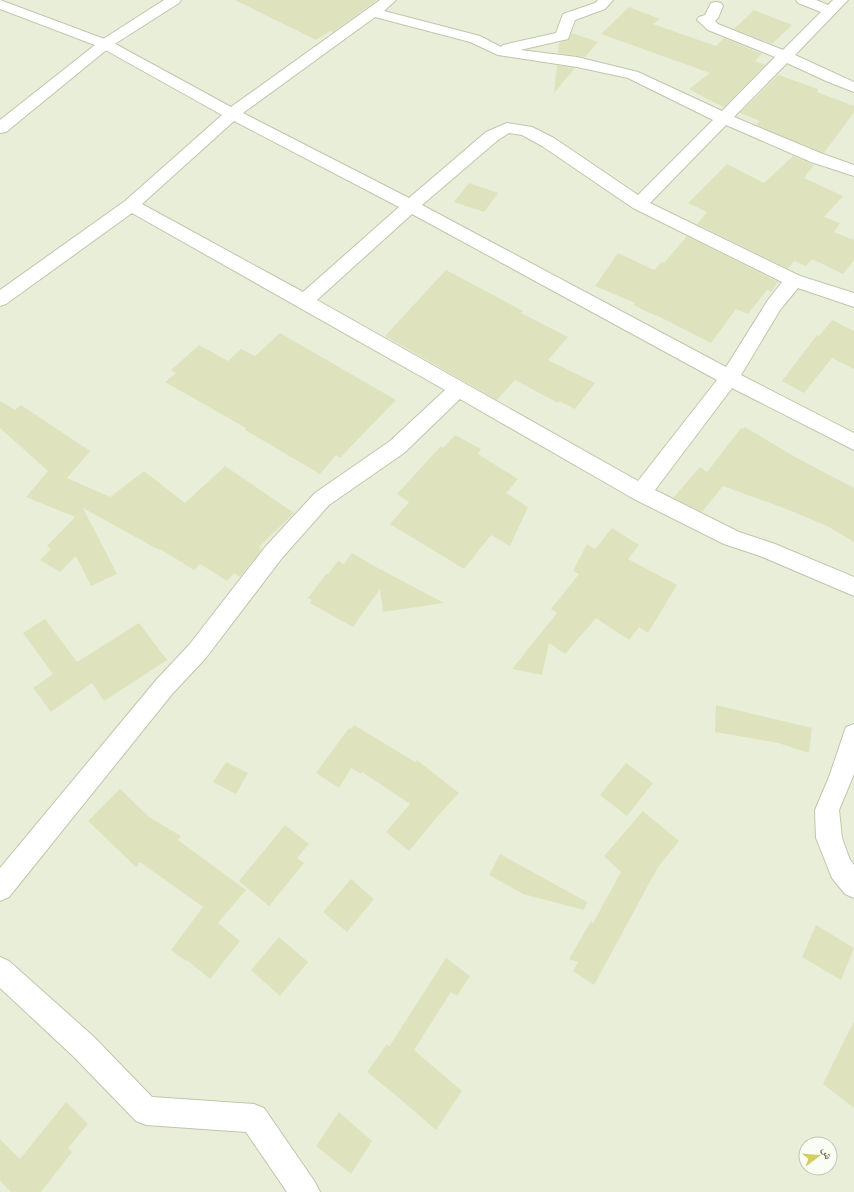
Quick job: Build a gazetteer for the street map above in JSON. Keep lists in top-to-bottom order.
{
  "north": "right"
}
